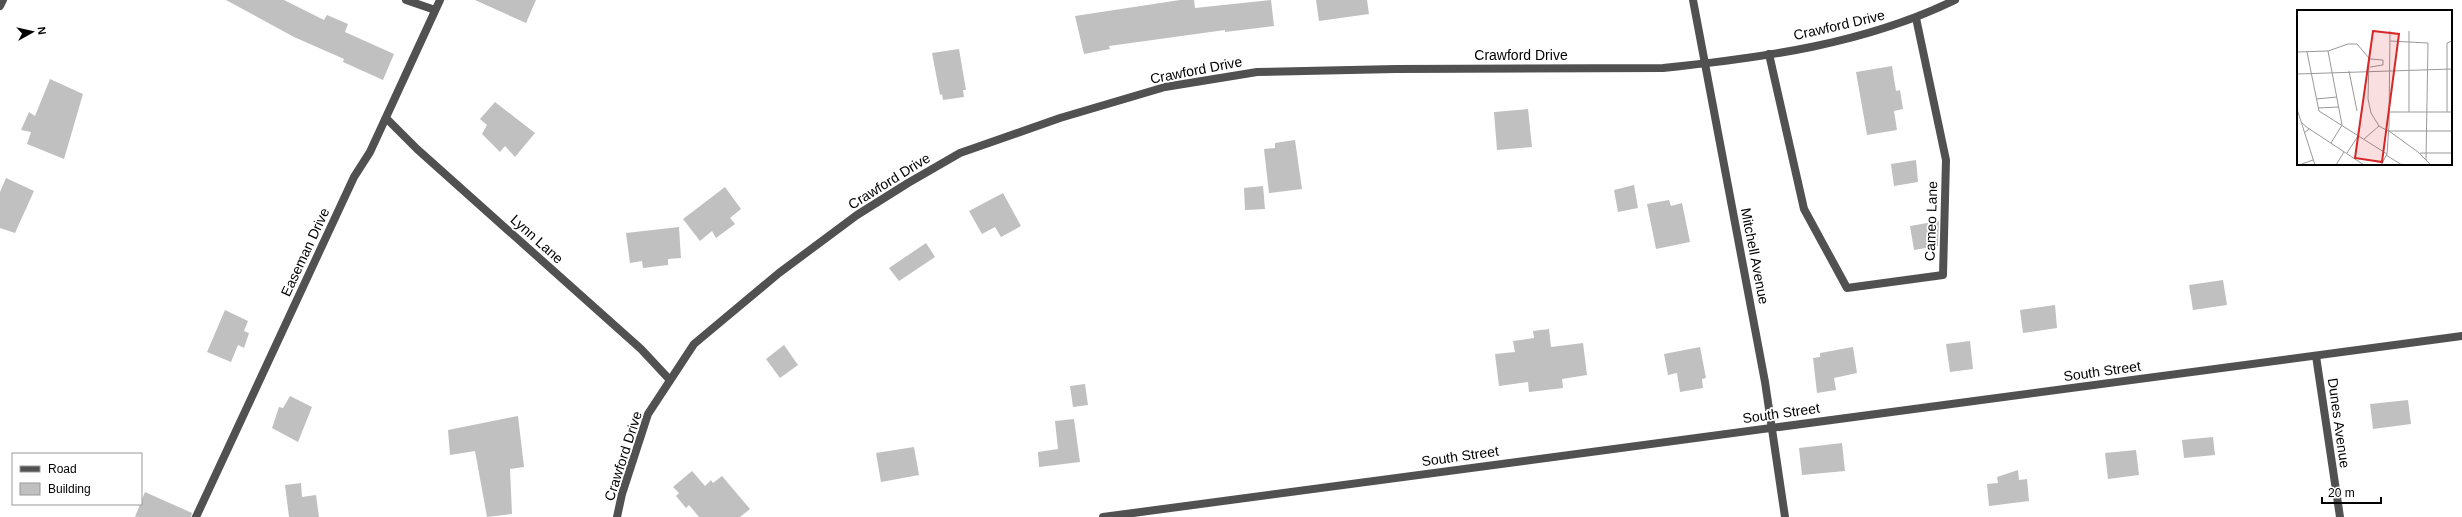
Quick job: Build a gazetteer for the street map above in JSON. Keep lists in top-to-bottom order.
{
  "streets": {
    "street": [
      "Crawford Drive",
      "Cameo Lane",
      "Lynn Lane",
      "Easeman Drive",
      "Mitchell Avenue",
      "South Street",
      "Dunes Avenue"
    ]
  },
  "crossings": [
    ["Crawford Drive", "Cameo Lane"],
    ["Crawford Drive", "Lynn Lane"],
    ["Crawford Drive", "Mitchell Avenue"],
    ["Lynn Lane", "Easeman Drive"],
    ["Mitchell Avenue", "South Street"],
    ["South Street", "Dunes Avenue"]
  ],
  "legend": ["Road", "Building"],
  "scale_bar": "20 m",
  "north": "right"
}
